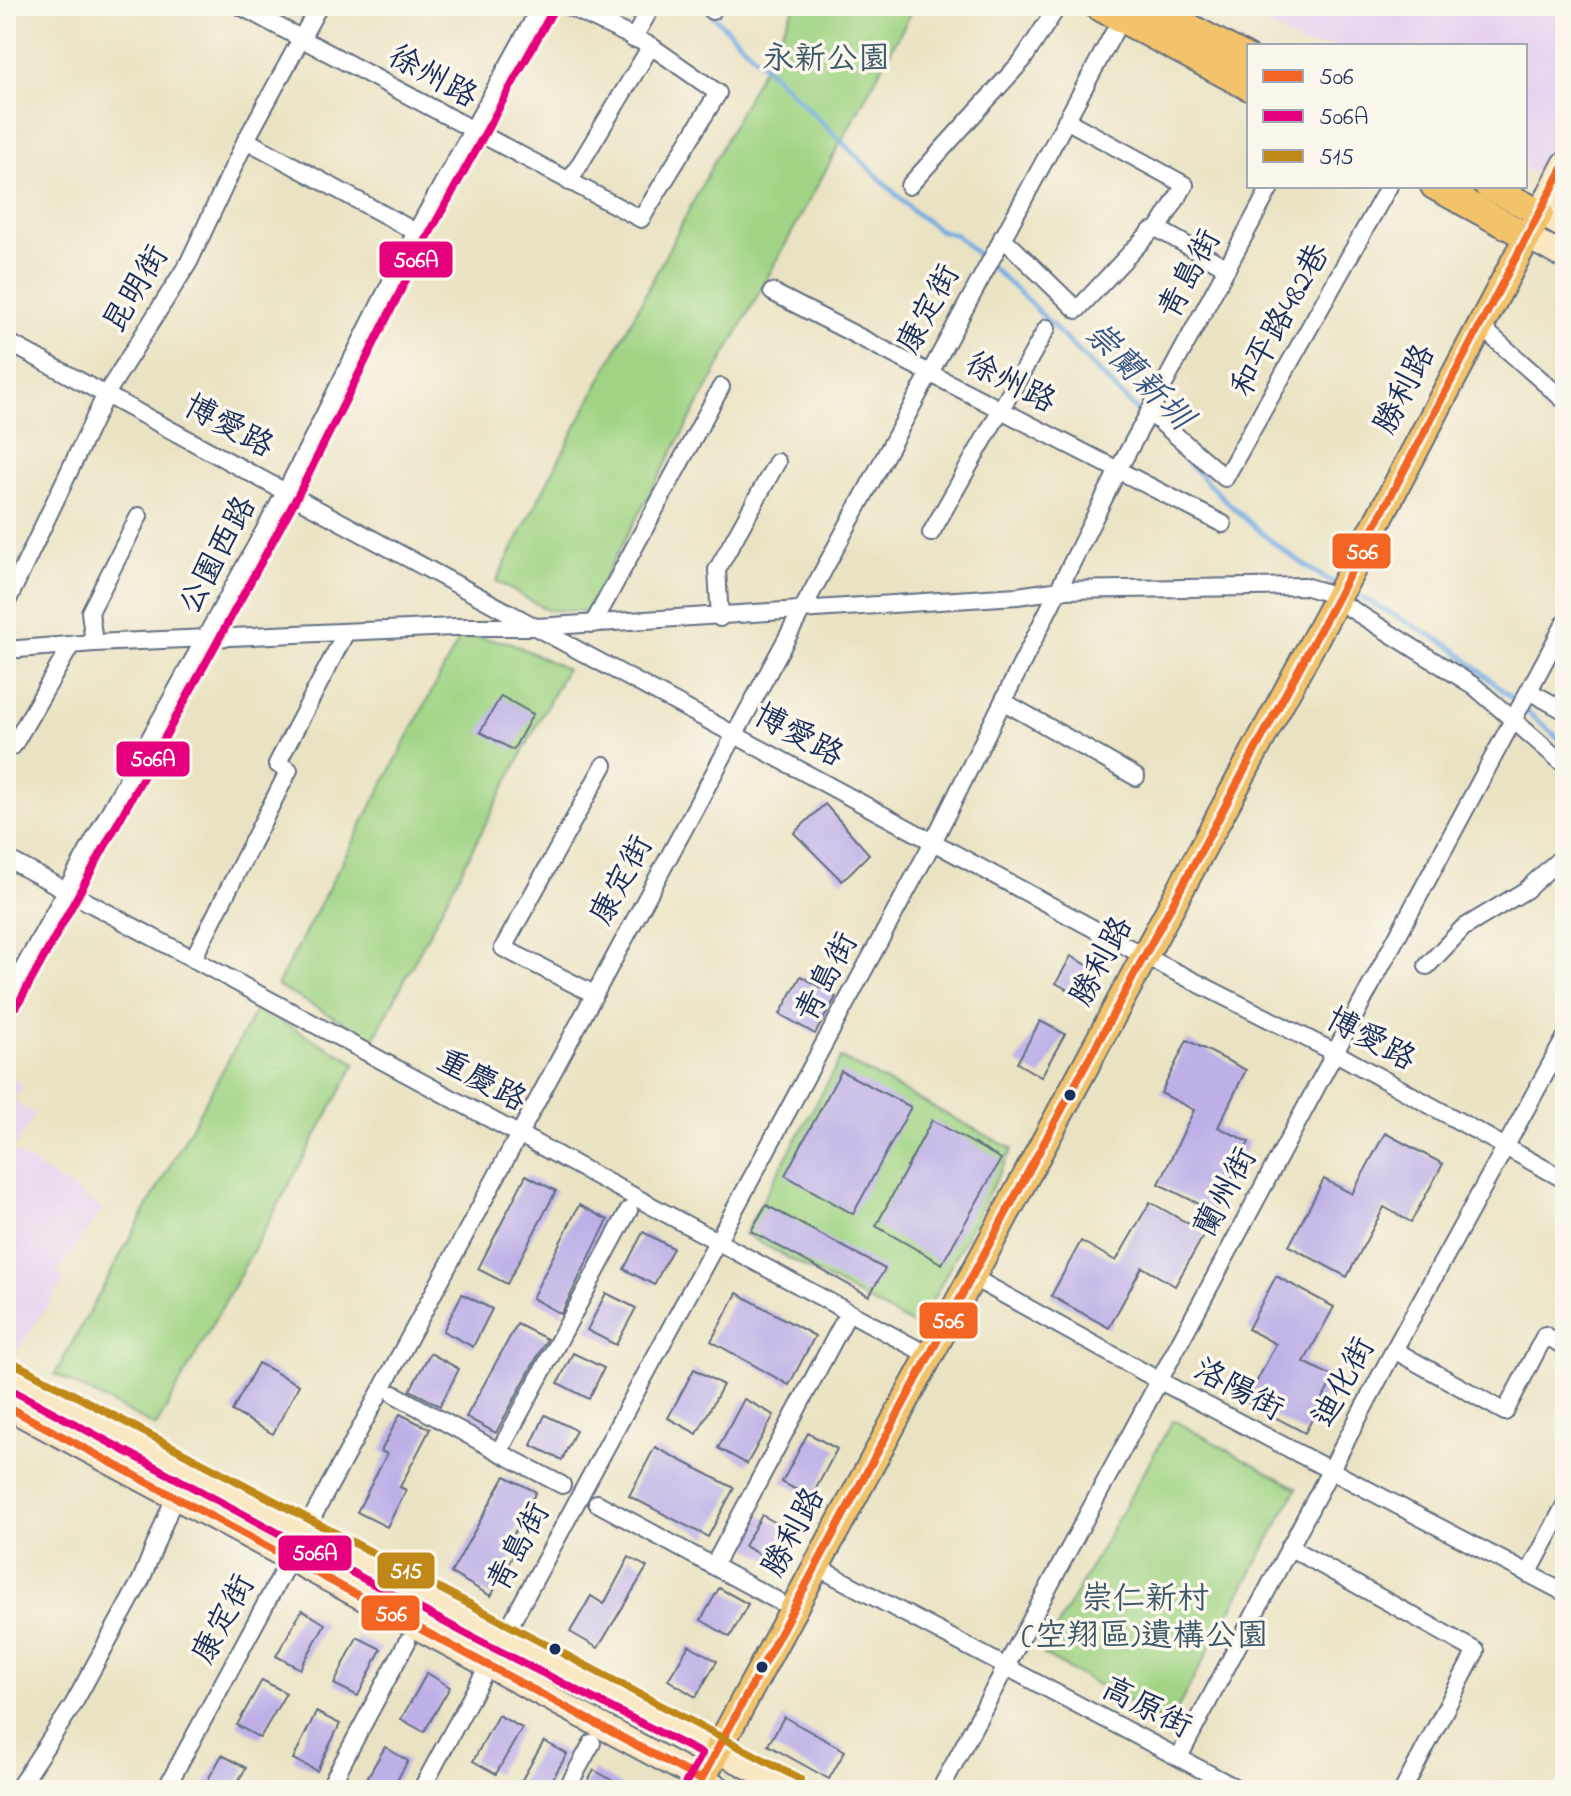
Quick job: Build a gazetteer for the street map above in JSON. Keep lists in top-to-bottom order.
{
  "streets": {
    "main road": ["勝利路"],
    "street": [
      "徐州路",
      "青島街",
      "昆明街",
      "康定街",
      "和平路482巷",
      "博愛路",
      "公園西路",
      "重慶路",
      "蘭州街",
      "迪化街",
      "洛陽街",
      "高原街"
    ]
  },
  "crossings": [
    ["徐州路", "青島街"],
    ["徐州路", "昆明街"],
    ["徐州路", "康定街"],
    ["徐州路", "公園西路"],
    ["青島街", "和平路482巷"],
    ["青島街", "博愛路"],
    ["青島街", "重慶路"],
    ["昆明街", "博愛路"],
    ["康定街", "博愛路"],
    ["康定街", "重慶路"],
    ["勝利路", "博愛路"],
    ["勝利路", "重慶路"],
    ["勝利路", "洛陽街"],
    ["勝利路", "高原街"],
    ["博愛路", "公園西路"],
    ["博愛路", "蘭州街"],
    ["博愛路", "迪化街"],
    ["公園西路", "重慶路"],
    ["蘭州街", "洛陽街"],
    ["蘭州街", "高原街"],
    ["迪化街", "洛陽街"],
    ["迪化街", "高原街"]
  ],
  "water": ["崇蘭新圳"],
  "parks": ["永新公園", "崇仁新村 (空翔區)遺構公園"],
  "lines": ["transit line 506A", "transit line 506", "transit line 515"],
  "legend": ["506", "506A", "515"]
}
